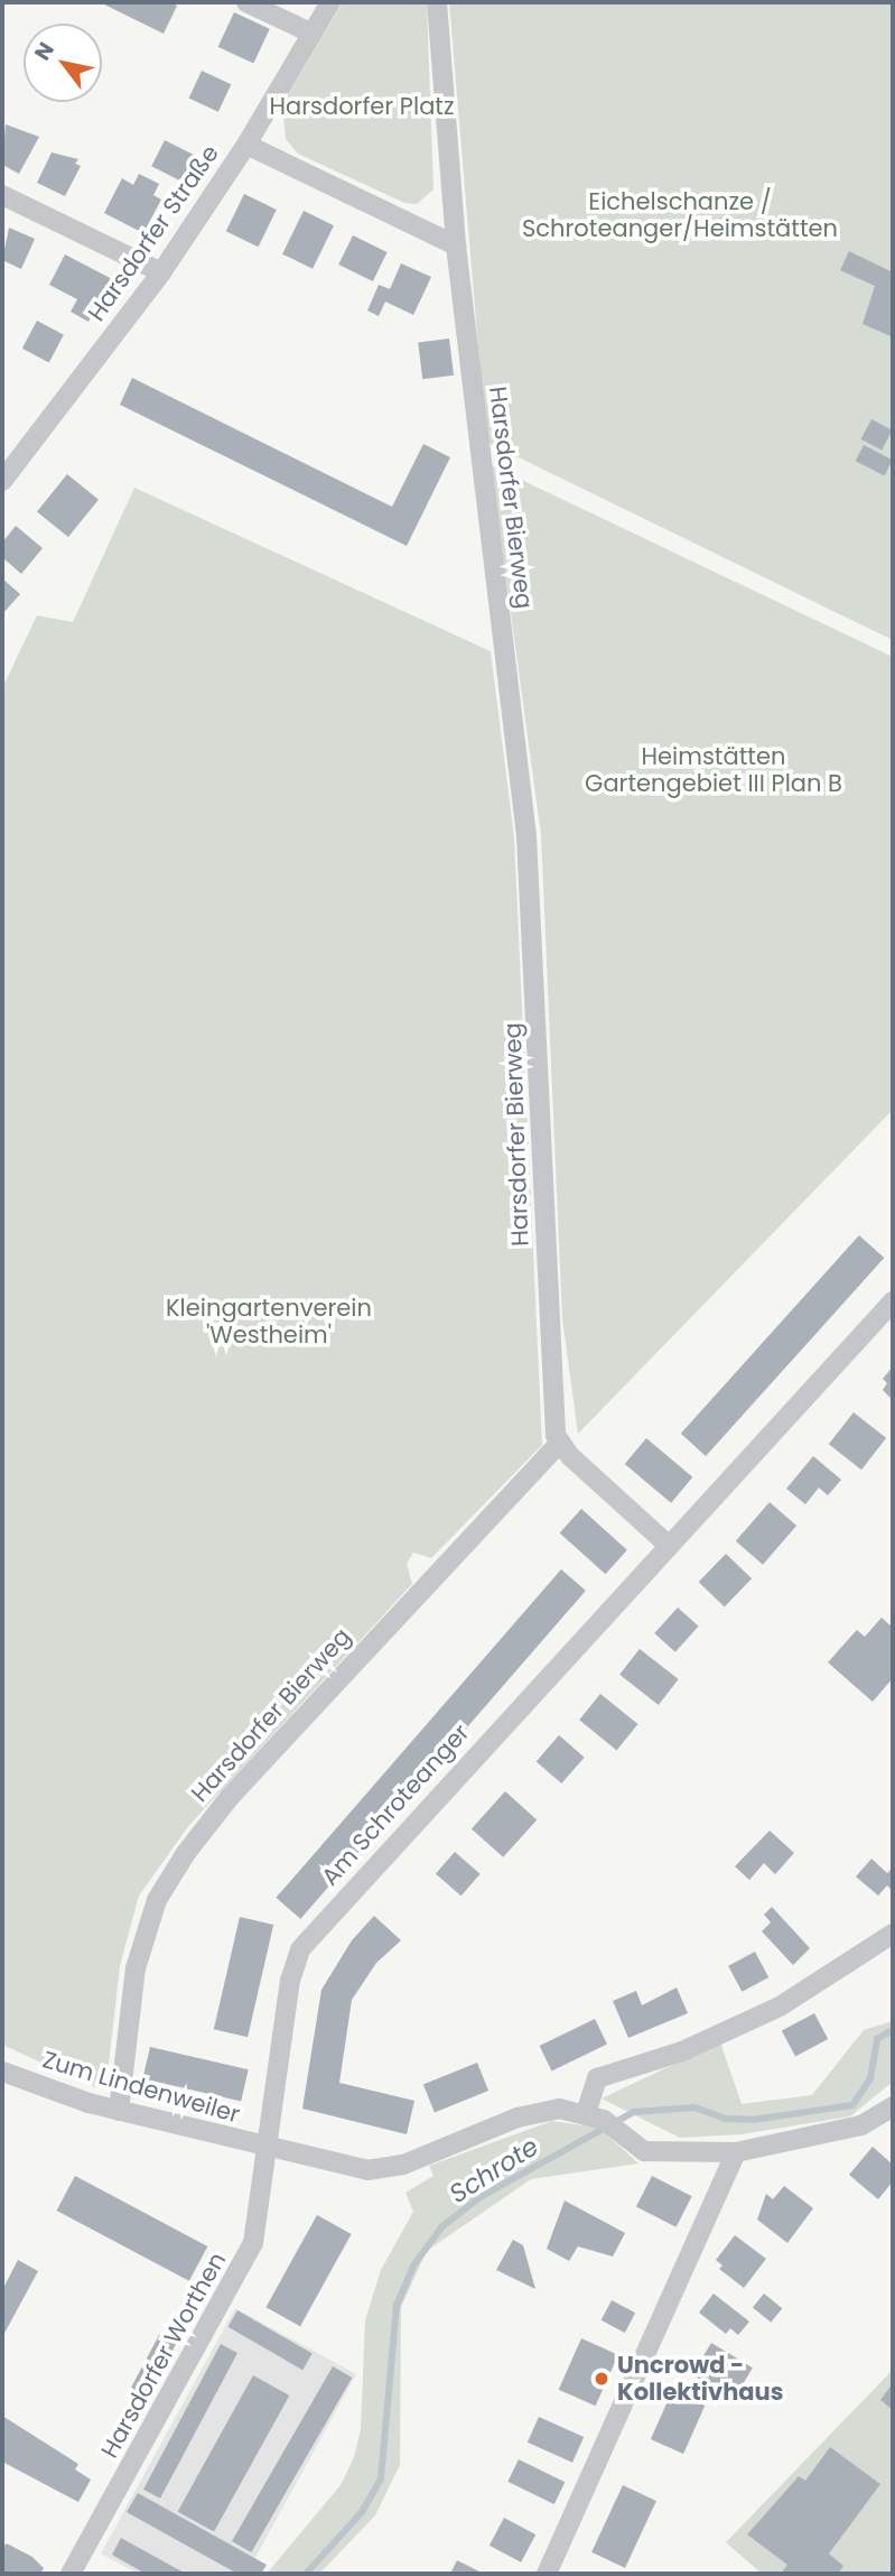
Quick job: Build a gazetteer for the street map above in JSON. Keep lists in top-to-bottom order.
{
  "streets": {
    "street": [
      "Harsdorfer Straße",
      "Harsdorfer Bierweg",
      "Am Schroteanger",
      "Zum Lindenweiler",
      "Harsdorfer Worthen"
    ]
  },
  "crossings": [
    ["Harsdorfer Bierweg", "Zum Lindenweiler"],
    ["Am Schroteanger", "Zum Lindenweiler"],
    ["Am Schroteanger", "Harsdorfer Worthen"],
    ["Zum Lindenweiler", "Harsdorfer Worthen"]
  ],
  "water": ["Schrote"],
  "parks": [
    "Harsdorfer Platz",
    "Eichelschanze / Schroteanger/Heimstätten",
    "Heimstätten Gartengebiet III Plan B",
    "Kleingartenverein 'Westheim'"
  ],
  "places": ["Uncrowd - Kollektivhaus"],
  "north": "top left"
}
